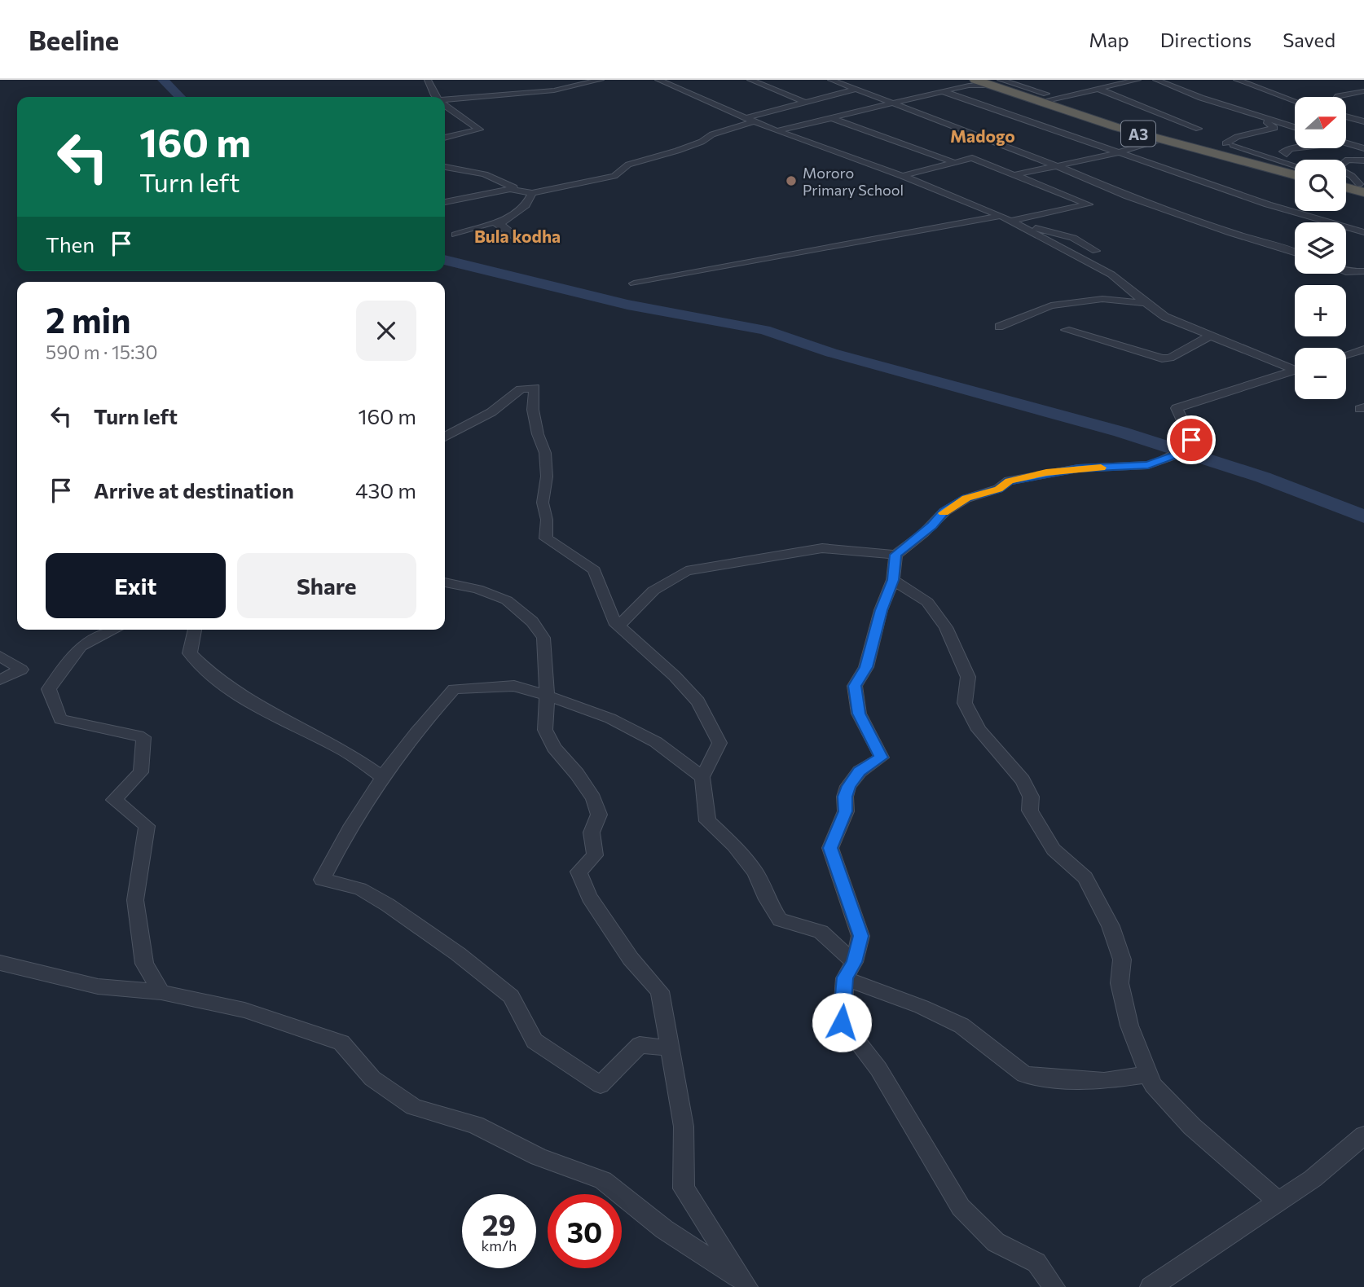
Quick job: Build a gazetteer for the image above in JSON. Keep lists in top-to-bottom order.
{
  "streets": {
    "highway": ["A3"]
  },
  "districts": ["Madogo", "Bula kodha"],
  "places": ["Mororo Primary School"],
  "north": "right",
  "page": {
    "header": "Beeline",
    "nav": ["Map", "Directions", "Saved"],
    "map_buttons": ["+", "−"],
    "turn": ["160 m", "Turn left"],
    "then": "Then",
    "heading": ["2 min", "590 m · 15:30"],
    "list": [
      {
        "name": "Turn left",
        "value": "160 m"
      },
      {
        "name": "Arrive at destination",
        "value": "430 m"
      }
    ],
    "buttons": ["Exit", "Share"],
    "speed": "29 km/h",
    "limit": "30"
  }
}
